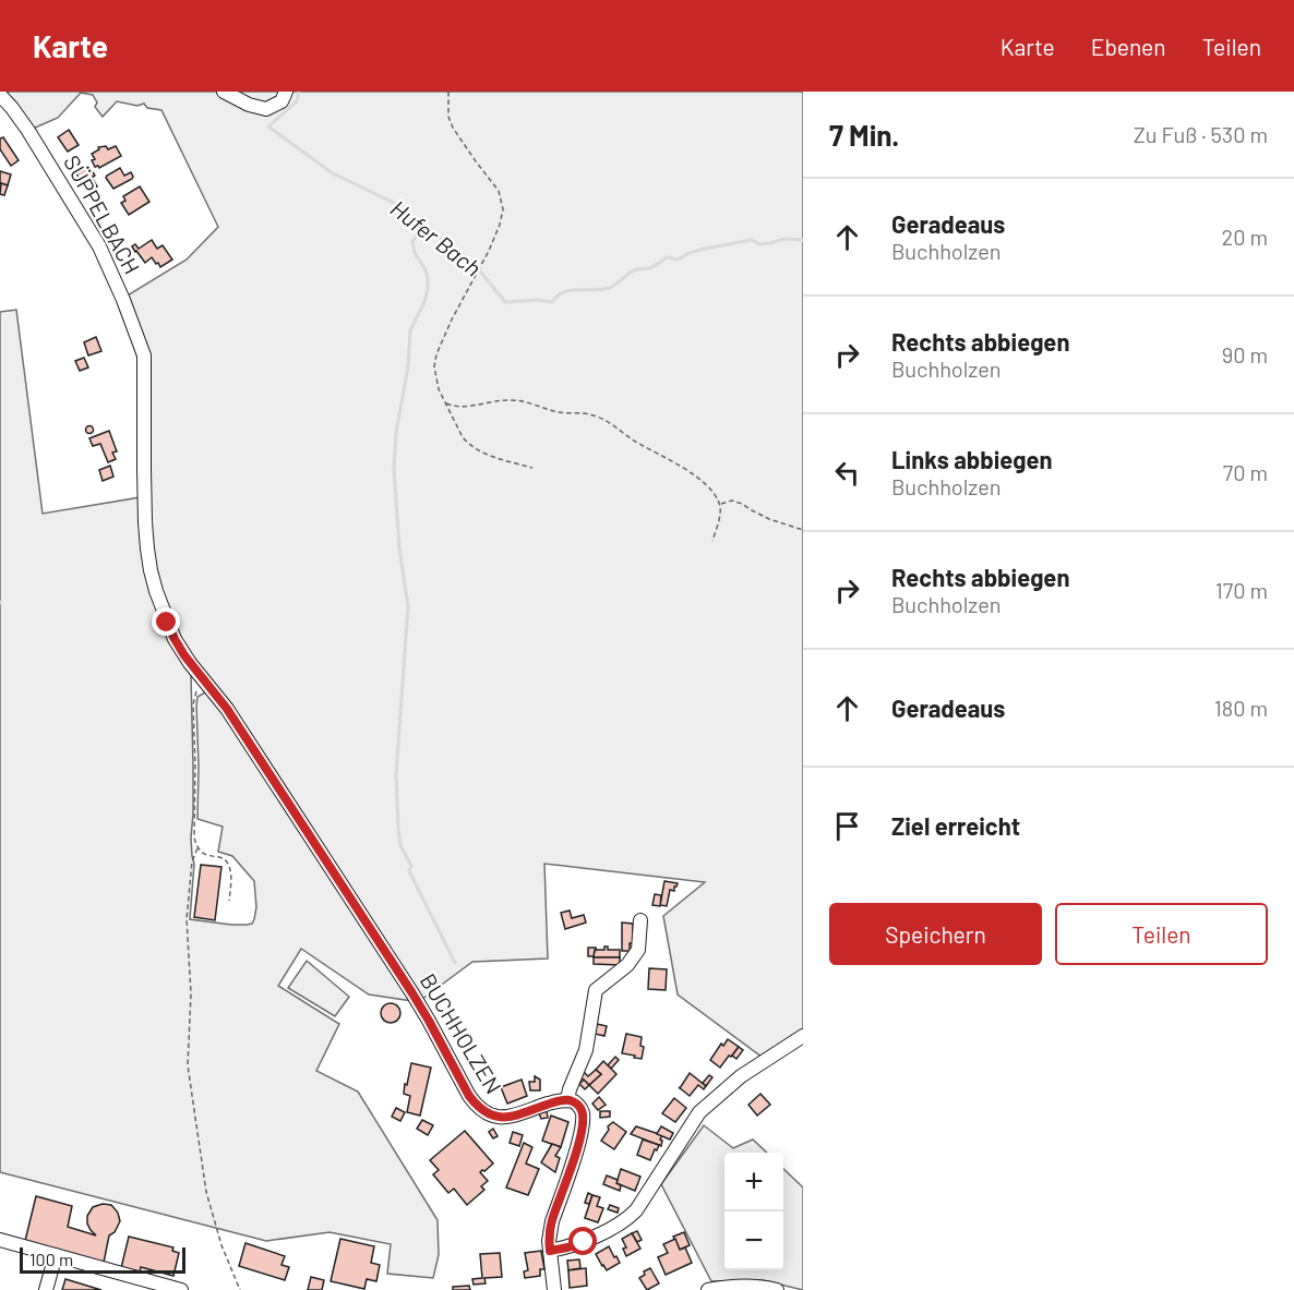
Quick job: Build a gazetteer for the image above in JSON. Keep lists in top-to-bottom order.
{
  "streets": {
    "street": ["SÜPPELBACH", "BUCHHOLZEN"]
  },
  "crossings": [
    ["SÜPPELBACH", "BUCHHOLZEN"]
  ],
  "water": ["Hufer Bach"],
  "scale_bar": "100 m",
  "page": {
    "header": "Karte",
    "nav": ["Karte", "Ebenen", "Teilen"],
    "heading": ["7 Min.", "Zu Fuß · 530 m"],
    "list": [
      ["Geradeaus", "Buchholzen", "20 m"],
      ["Rechts abbiegen", "Buchholzen", "90 m"],
      ["Links abbiegen", "Buchholzen", "70 m"],
      ["Rechts abbiegen", "Buchholzen", "170 m"],
      ["Geradeaus", "180 m"],
      "Ziel erreicht"
    ],
    "buttons": ["Speichern", "Teilen"],
    "map_buttons": ["+", "−"],
    "scale": "100 m"
  }
}
